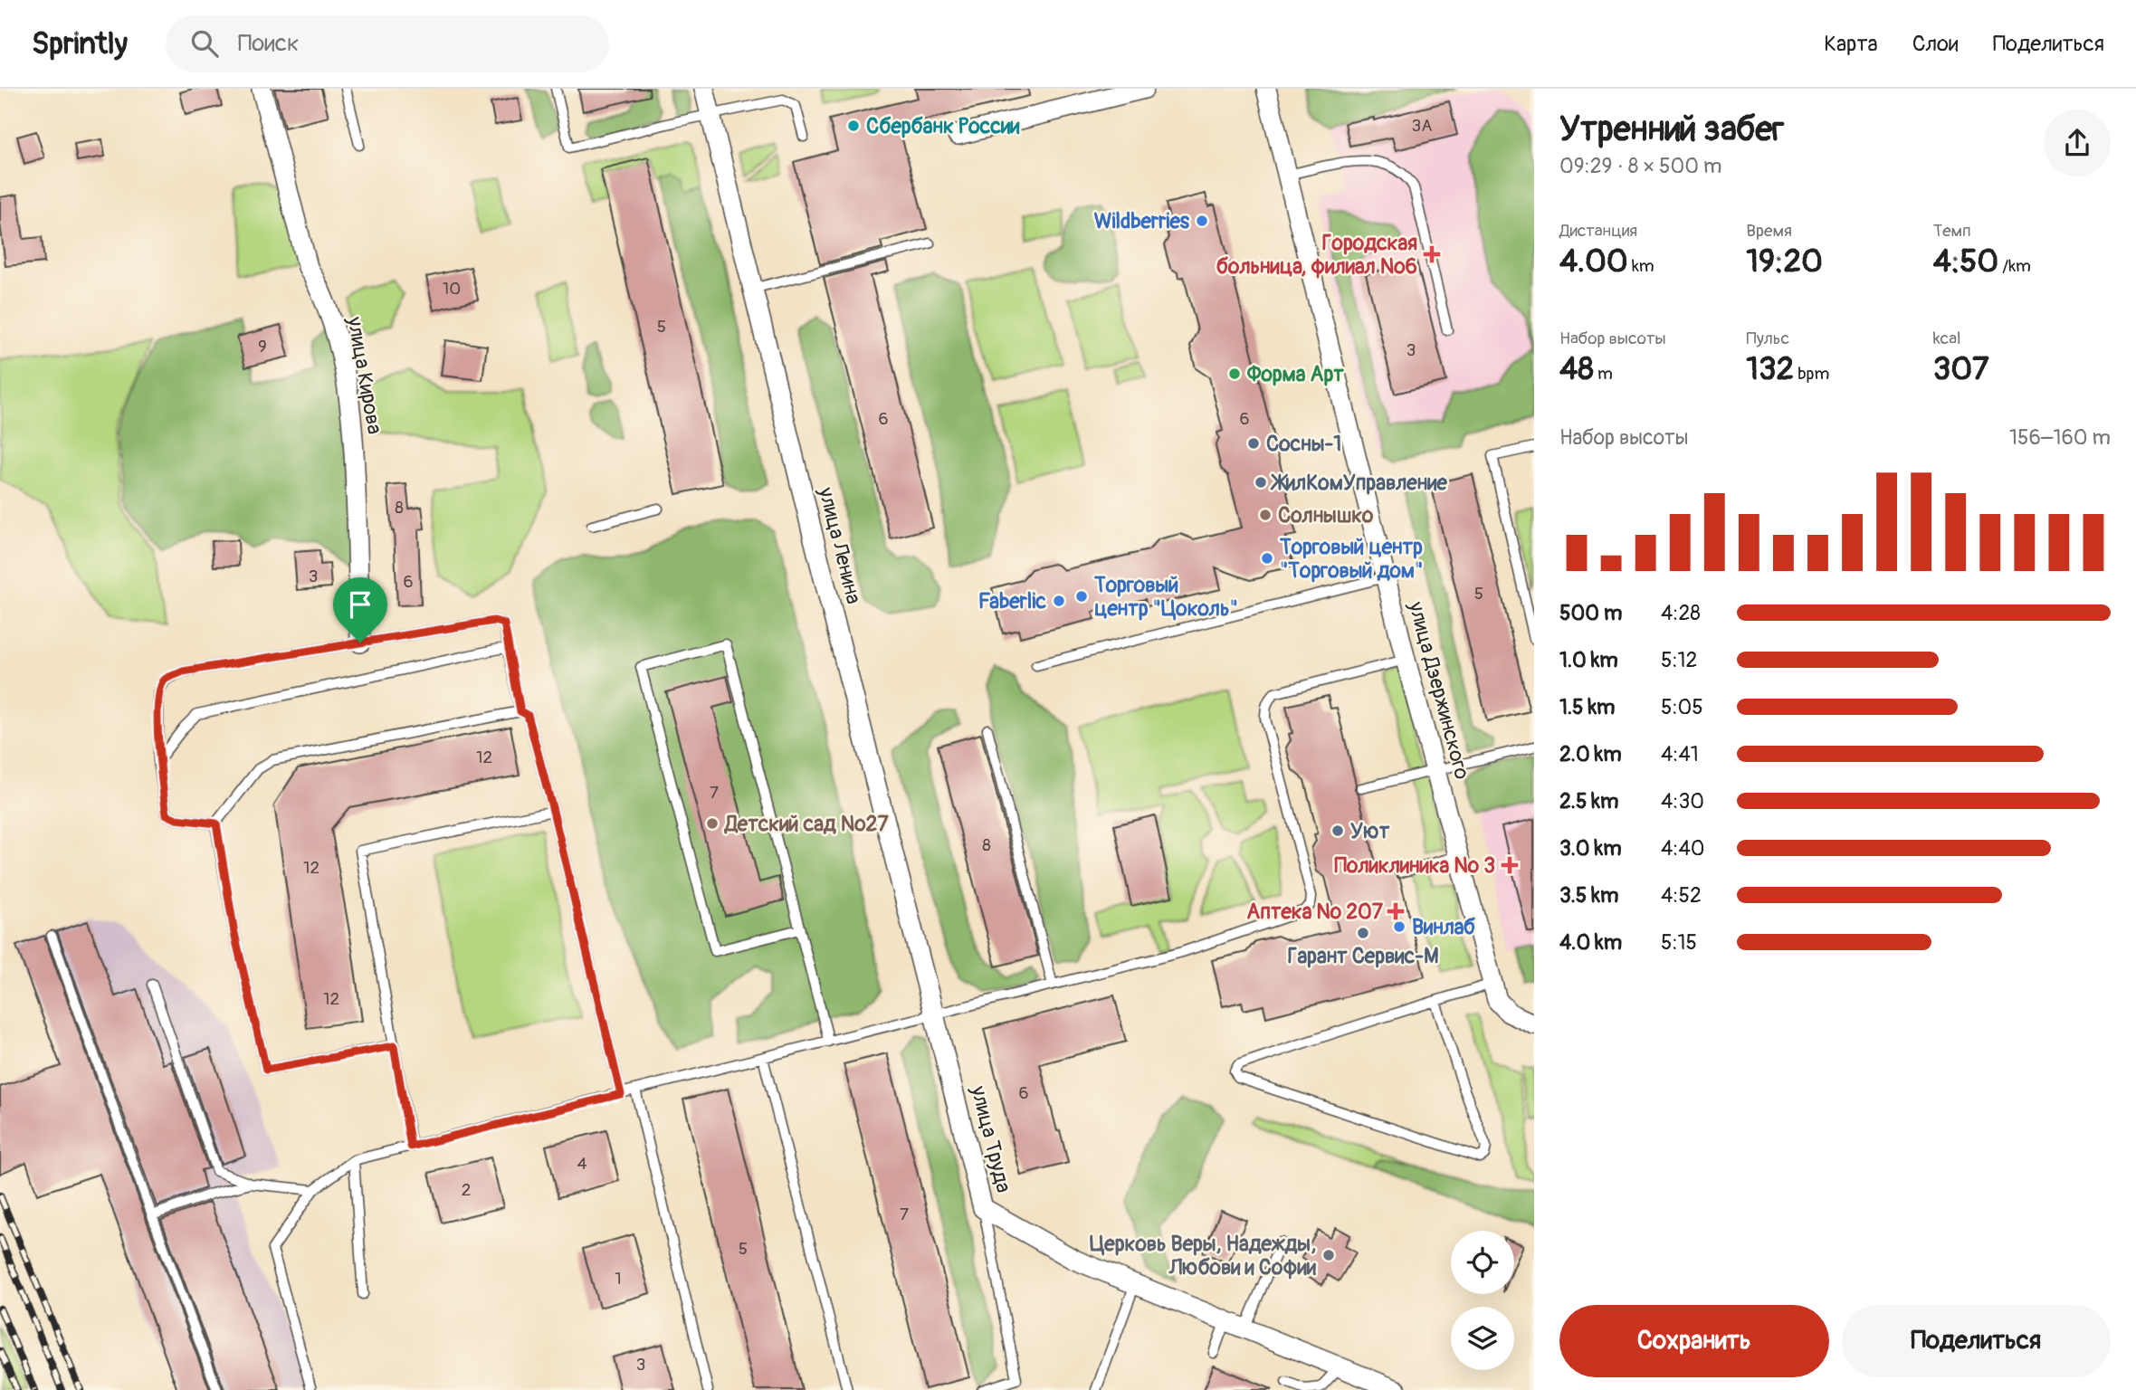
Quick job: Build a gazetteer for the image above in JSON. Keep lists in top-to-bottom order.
{
  "streets": {
    "street": [
      "улица Кирова",
      "улица Ленина",
      "улица Дзержинского",
      "улица Труда"
    ]
  },
  "crossings": [
    ["улица Ленина", "улица Труда"]
  ],
  "places": {
    "other": [
      "Сбербанк России",
      "Wildberries",
      "Форма Арт",
      "Сосны-1",
      "ЖилКомУправление",
      "Солнышко",
      "Торговый центр \"Торговый дом\"",
      "Торговый центр \"Цоколь\"",
      "Faberlic",
      "Детский сад №27",
      "Уют",
      "Винлаб",
      "Гарант Сервис-М",
      "Церковь Веры, Надежды, Любови и Софии"
    ],
    "health": ["Городская больница, филиал №6", "Поликлиника № 3", "Аптека № 207"]
  },
  "house_numbers": [
    "3А",
    "10",
    "5",
    "9",
    "3",
    "6",
    "6",
    "8",
    "3",
    "6",
    "5",
    "12",
    "7",
    "8",
    "12",
    "12",
    "6",
    "4",
    "2",
    "7",
    "5",
    "1",
    "3"
  ],
  "page": {
    "header": "Sprintly",
    "search": "Поиск",
    "nav": ["Карта", "Слои", "Поделиться"],
    "heading": ["Утренний забег", "09:29 · 8 × 500 m"],
    "stats": [
      ["Дистанция", "4.00 km"],
      ["Время", "19:20"],
      ["Темп", "4:50 /km"],
      ["Набор высоты", "48 m"],
      ["Пульс", "132 bpm"],
      ["kcal", "307"]
    ],
    "chart": ["Набор высоты", "156–160 m"],
    "list": [
      {
        "name": "500 m",
        "note": "4:28"
      },
      {
        "name": "1.0 km",
        "note": "5:12"
      },
      {
        "name": "1.5 km",
        "note": "5:05"
      },
      {
        "name": "2.0 km",
        "note": "4:41"
      },
      {
        "name": "2.5 km",
        "note": "4:30"
      },
      {
        "name": "3.0 km",
        "note": "4:40"
      },
      {
        "name": "3.5 km",
        "note": "4:52"
      },
      {
        "name": "4.0 km",
        "note": "5:15"
      }
    ],
    "buttons": ["Сохранить", "Поделиться"]
  }
}
